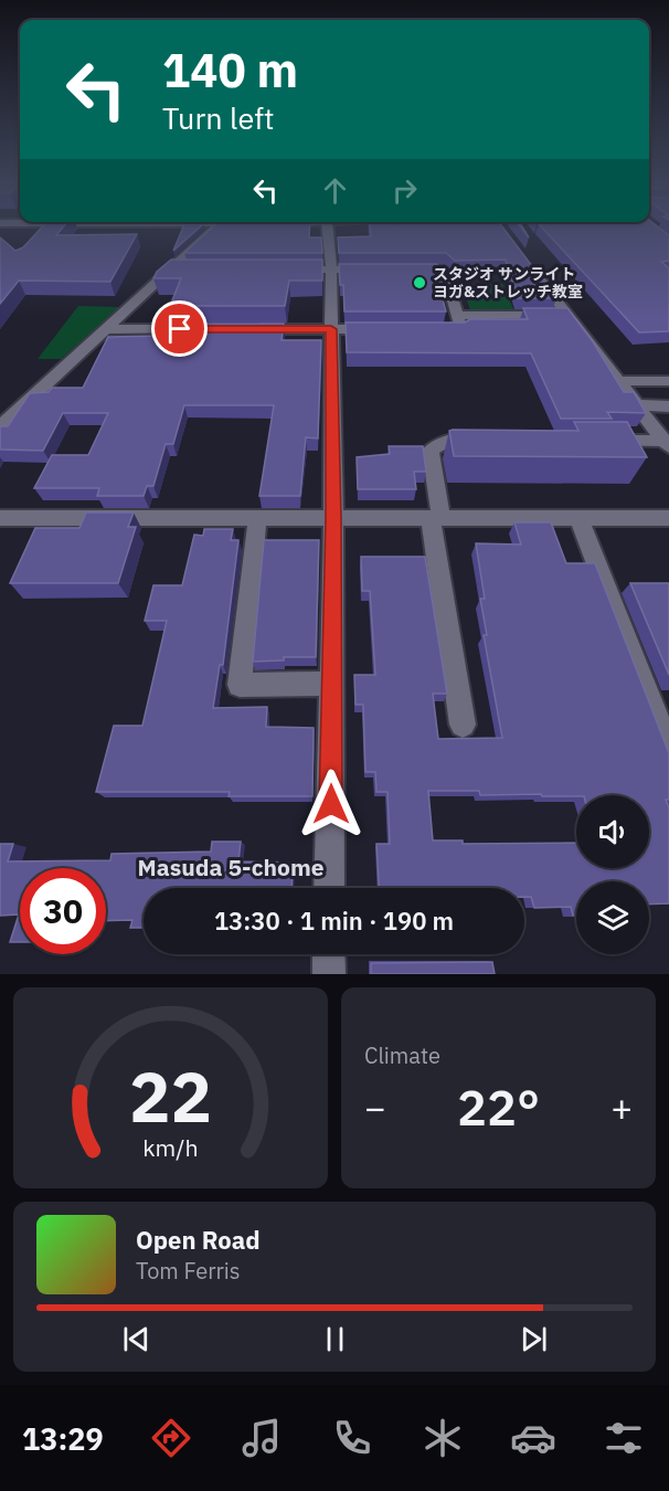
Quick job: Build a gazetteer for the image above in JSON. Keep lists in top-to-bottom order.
{
  "districts": ["Masuda 5-chome"],
  "places": ["スタジオ サンライト ヨガ&ストレッチ教室"],
  "page": {
    "turn": ["140 m", "Turn left"],
    "limit": "30",
    "trip": "13:30 · 1 min · 190 m",
    "tile": "Climate",
    "heat": ["−", "22°", "+"],
    "song": ["Open Road", "Tom Ferris"],
    "tabs": "13:29",
    "gauge": ["22", "km/h"]
  }
}
